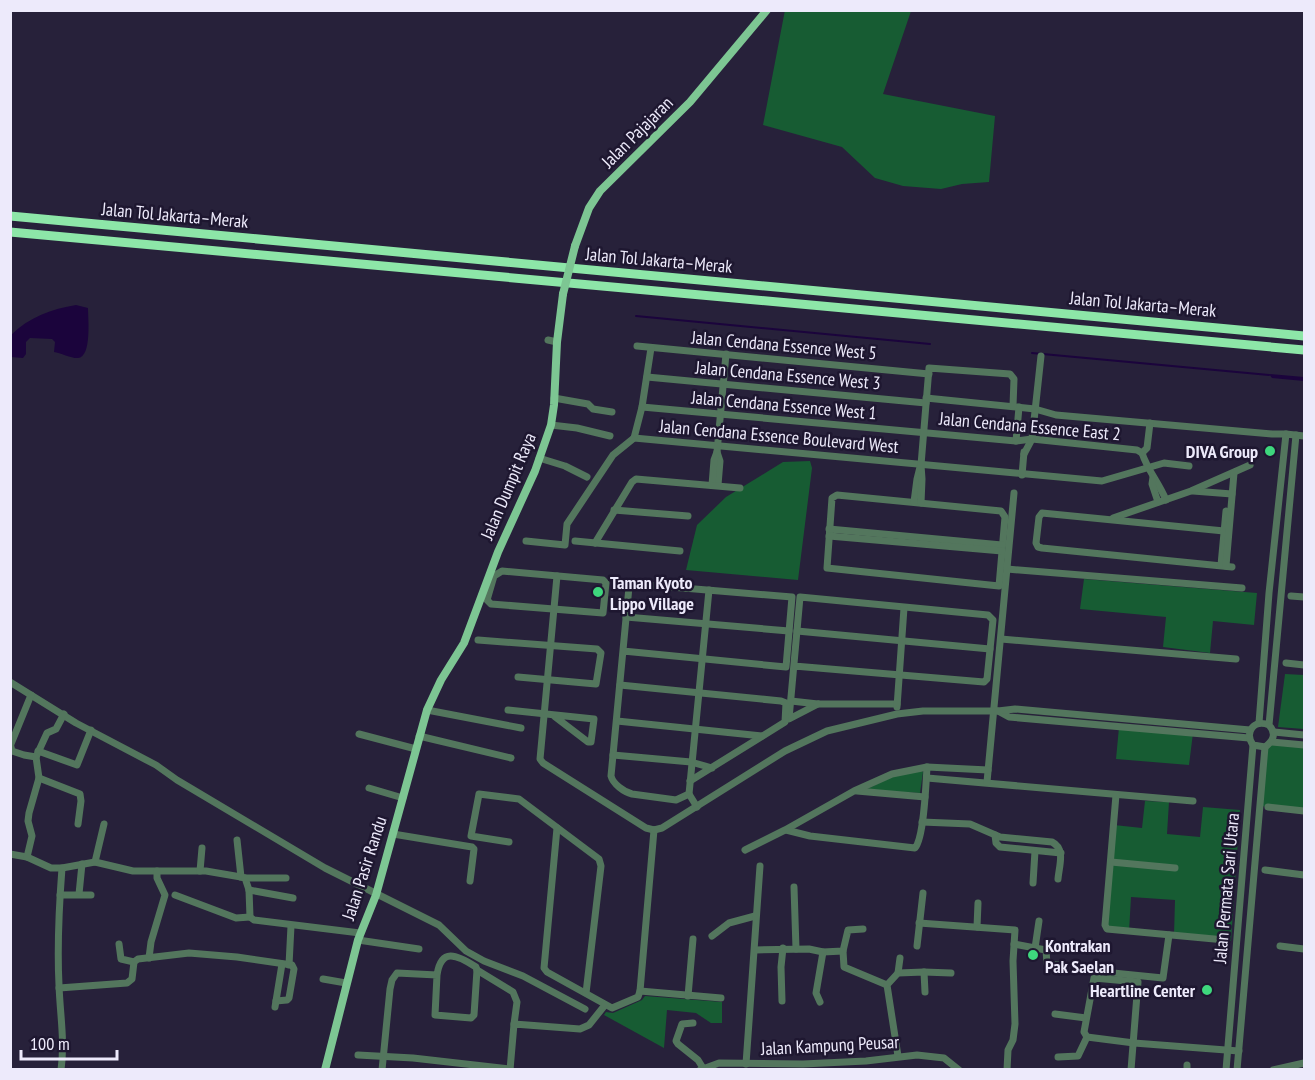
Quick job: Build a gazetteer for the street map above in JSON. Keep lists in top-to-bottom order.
{
  "streets": {
    "highway": ["Jalan Tol Jakarta–Merak"],
    "main road": ["Jalan Pajajaran", "Jalan Dumpit Raya", "Jalan Pasir Randu"],
    "street": [
      "Jalan Cendana Essence West 5",
      "Jalan Cendana Essence West 3",
      "Jalan Cendana Essence West 1",
      "Jalan Cendana Essence East 2",
      "Jalan Cendana Essence Boulevard West",
      "Jalan Permata Sari Utara",
      "Jalan Kampung Peusar"
    ]
  },
  "crossings": [
    ["Jalan Pajajaran", "Jalan Dumpit Raya"],
    ["Jalan Cendana Essence West 5", "Jalan Cendana Essence West 3"],
    ["Jalan Cendana Essence West 1", "Jalan Cendana Essence East 2"],
    ["Jalan Cendana Essence East 2", "Jalan Cendana Essence Boulevard West"],
    ["Jalan Dumpit Raya", "Jalan Pasir Randu"]
  ],
  "places": [
    "DIVA Group",
    "Taman Kyoto Lippo Village",
    "Kontrakan Pak Saelan",
    "Heartline Center"
  ],
  "scale_bar": "100 m"
}
